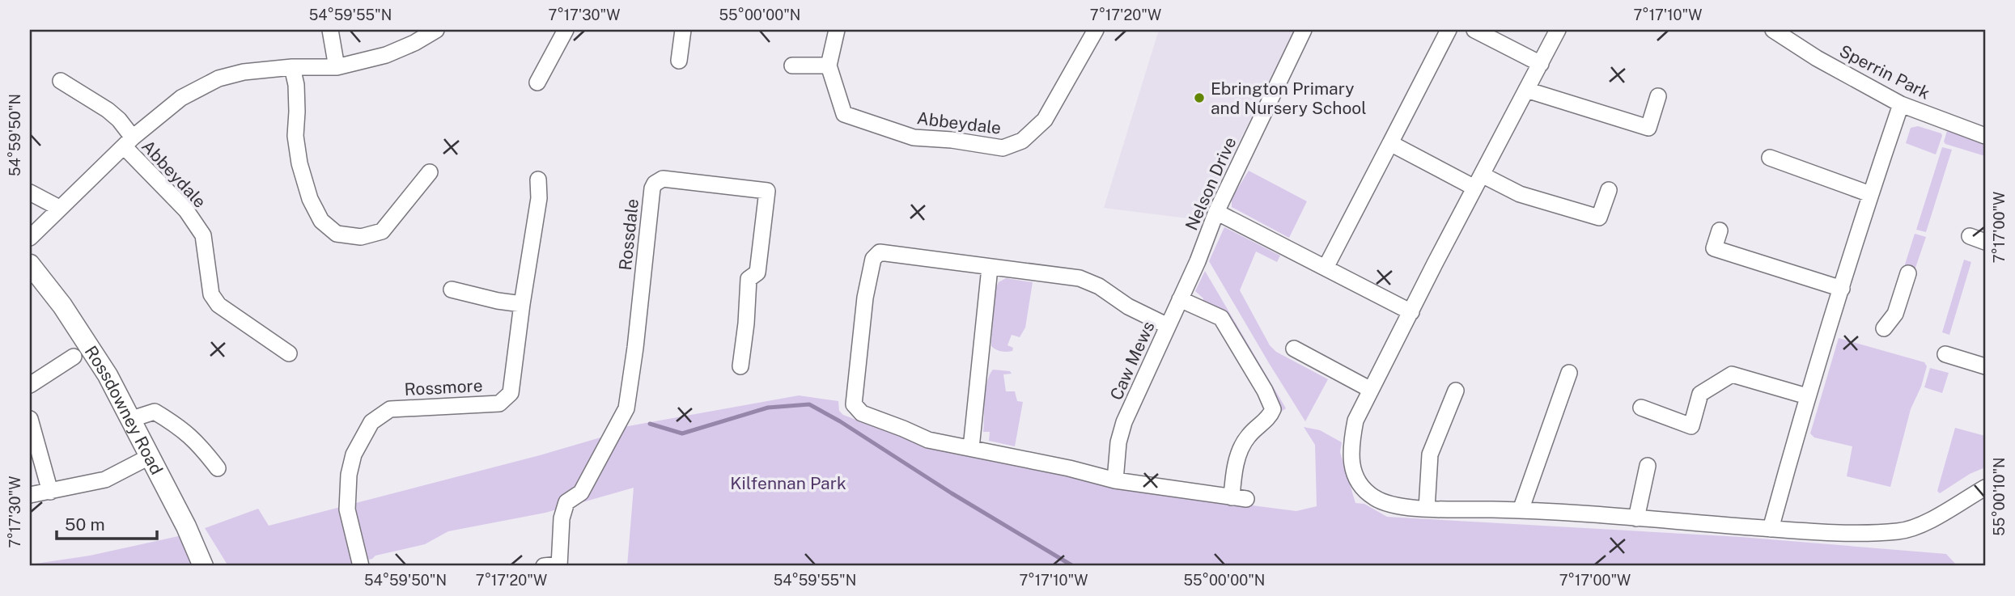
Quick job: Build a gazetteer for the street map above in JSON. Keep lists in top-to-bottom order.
{
  "streets": {
    "main road": ["Rossdowney Road"],
    "street": [
      "Sperrin Park",
      "Abbeydale",
      "Nelson Drive",
      "Rossdale",
      "Caw Mews",
      "Rossmore"
    ]
  },
  "crossings": [
    ["Nelson Drive", "Caw Mews"]
  ],
  "parks": ["Kilfennan Park"],
  "places": ["Ebrington Primary and Nursery School"],
  "scale_bar": "50 m",
  "coordinates": [
    "54°59'55\"N",
    "7°17'30\"W",
    "55°00'00\"N",
    "7°17'20\"W",
    "7°17'10\"W",
    "54°59'50\"N",
    "7°17'00\"W",
    "55°00'10\"N"
  ]
}
